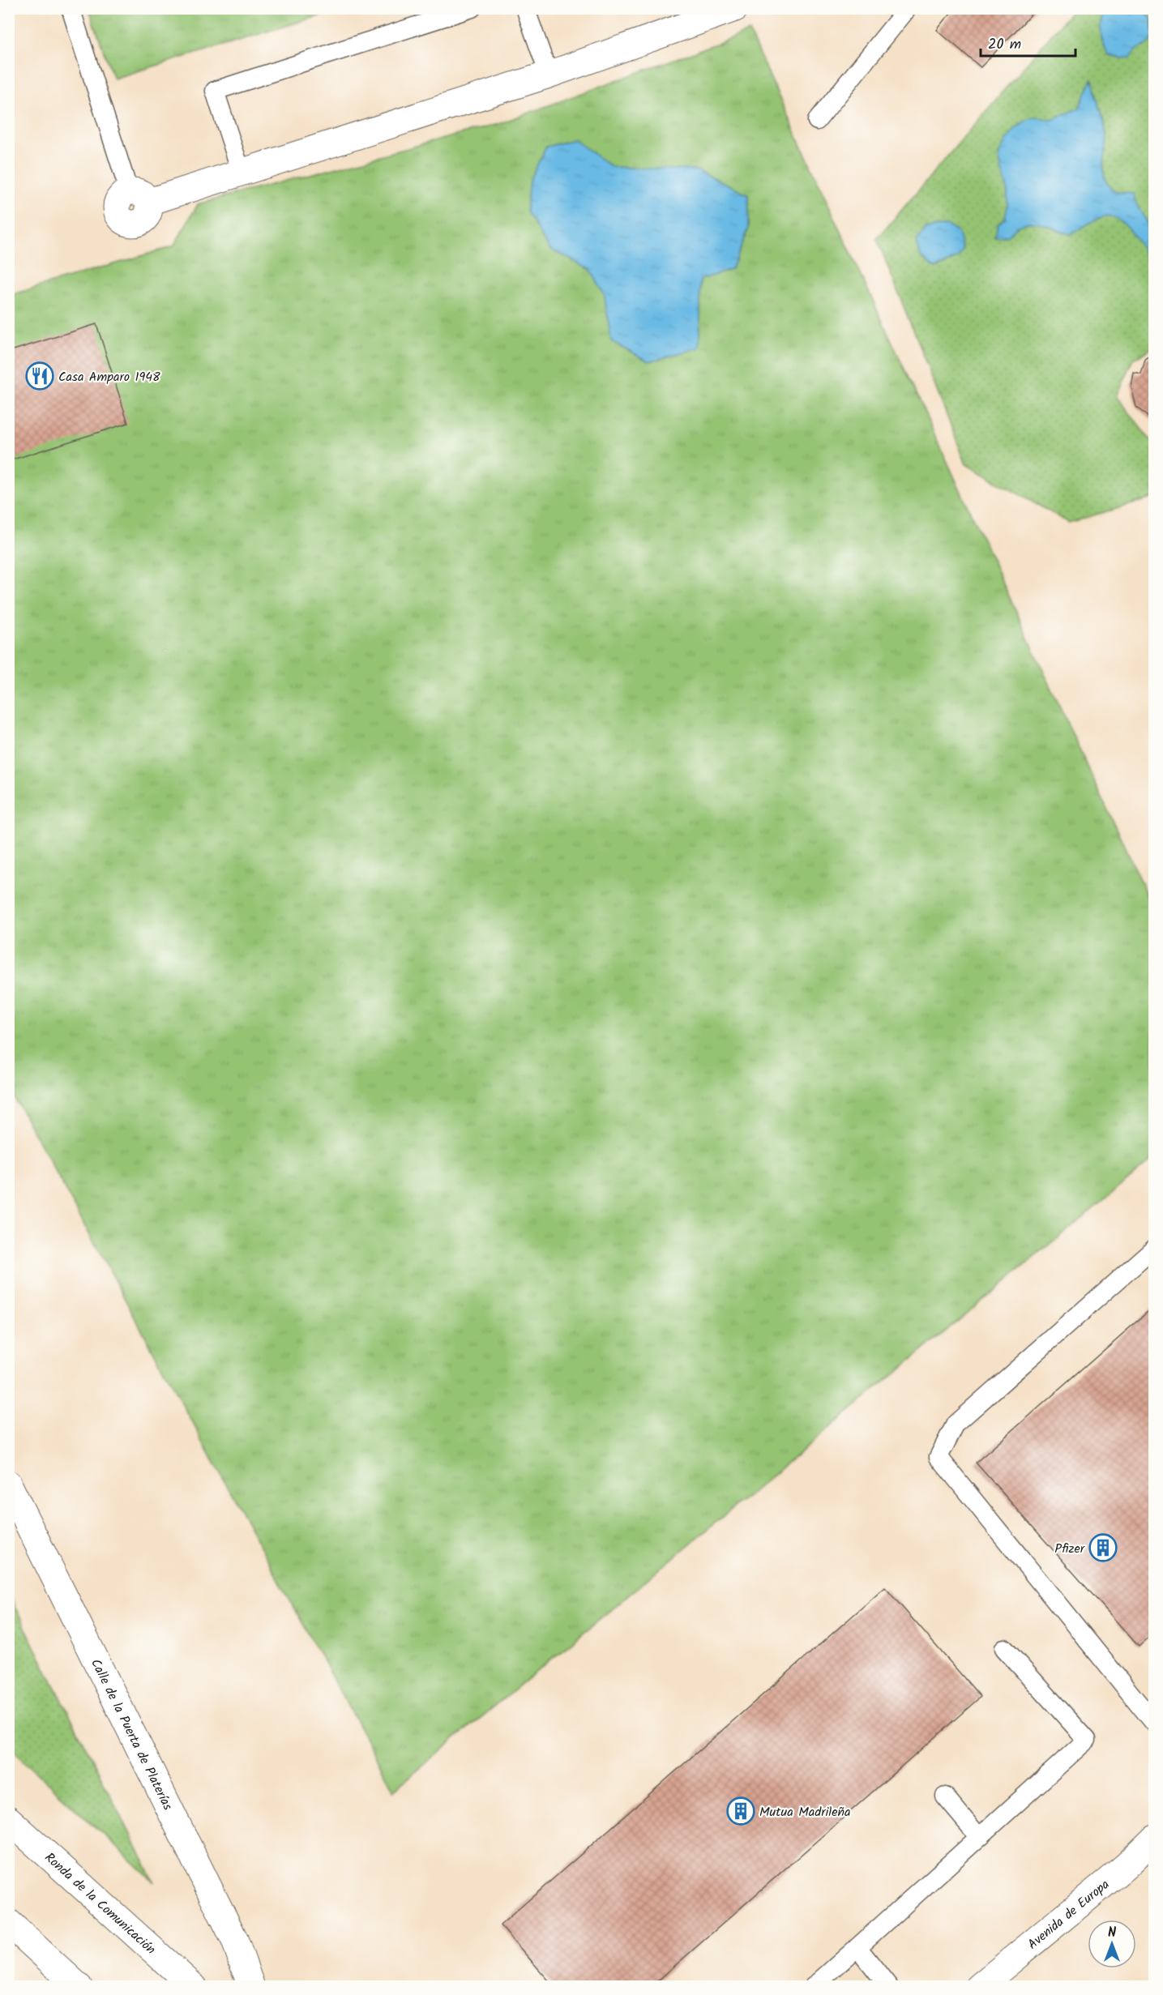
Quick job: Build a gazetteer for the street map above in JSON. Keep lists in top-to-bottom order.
{
  "streets": {
    "street": ["Calle de la Puerta de Platerías", "Ronda de la Comunicación", "Avenida de Europa"]
  },
  "places": {
    "restaurant": ["Casa Amparo 1948"],
    "building": ["Pfizer", "Mutua Madrileña"]
  },
  "scale_bar": "20 m",
  "north": "top"
}
